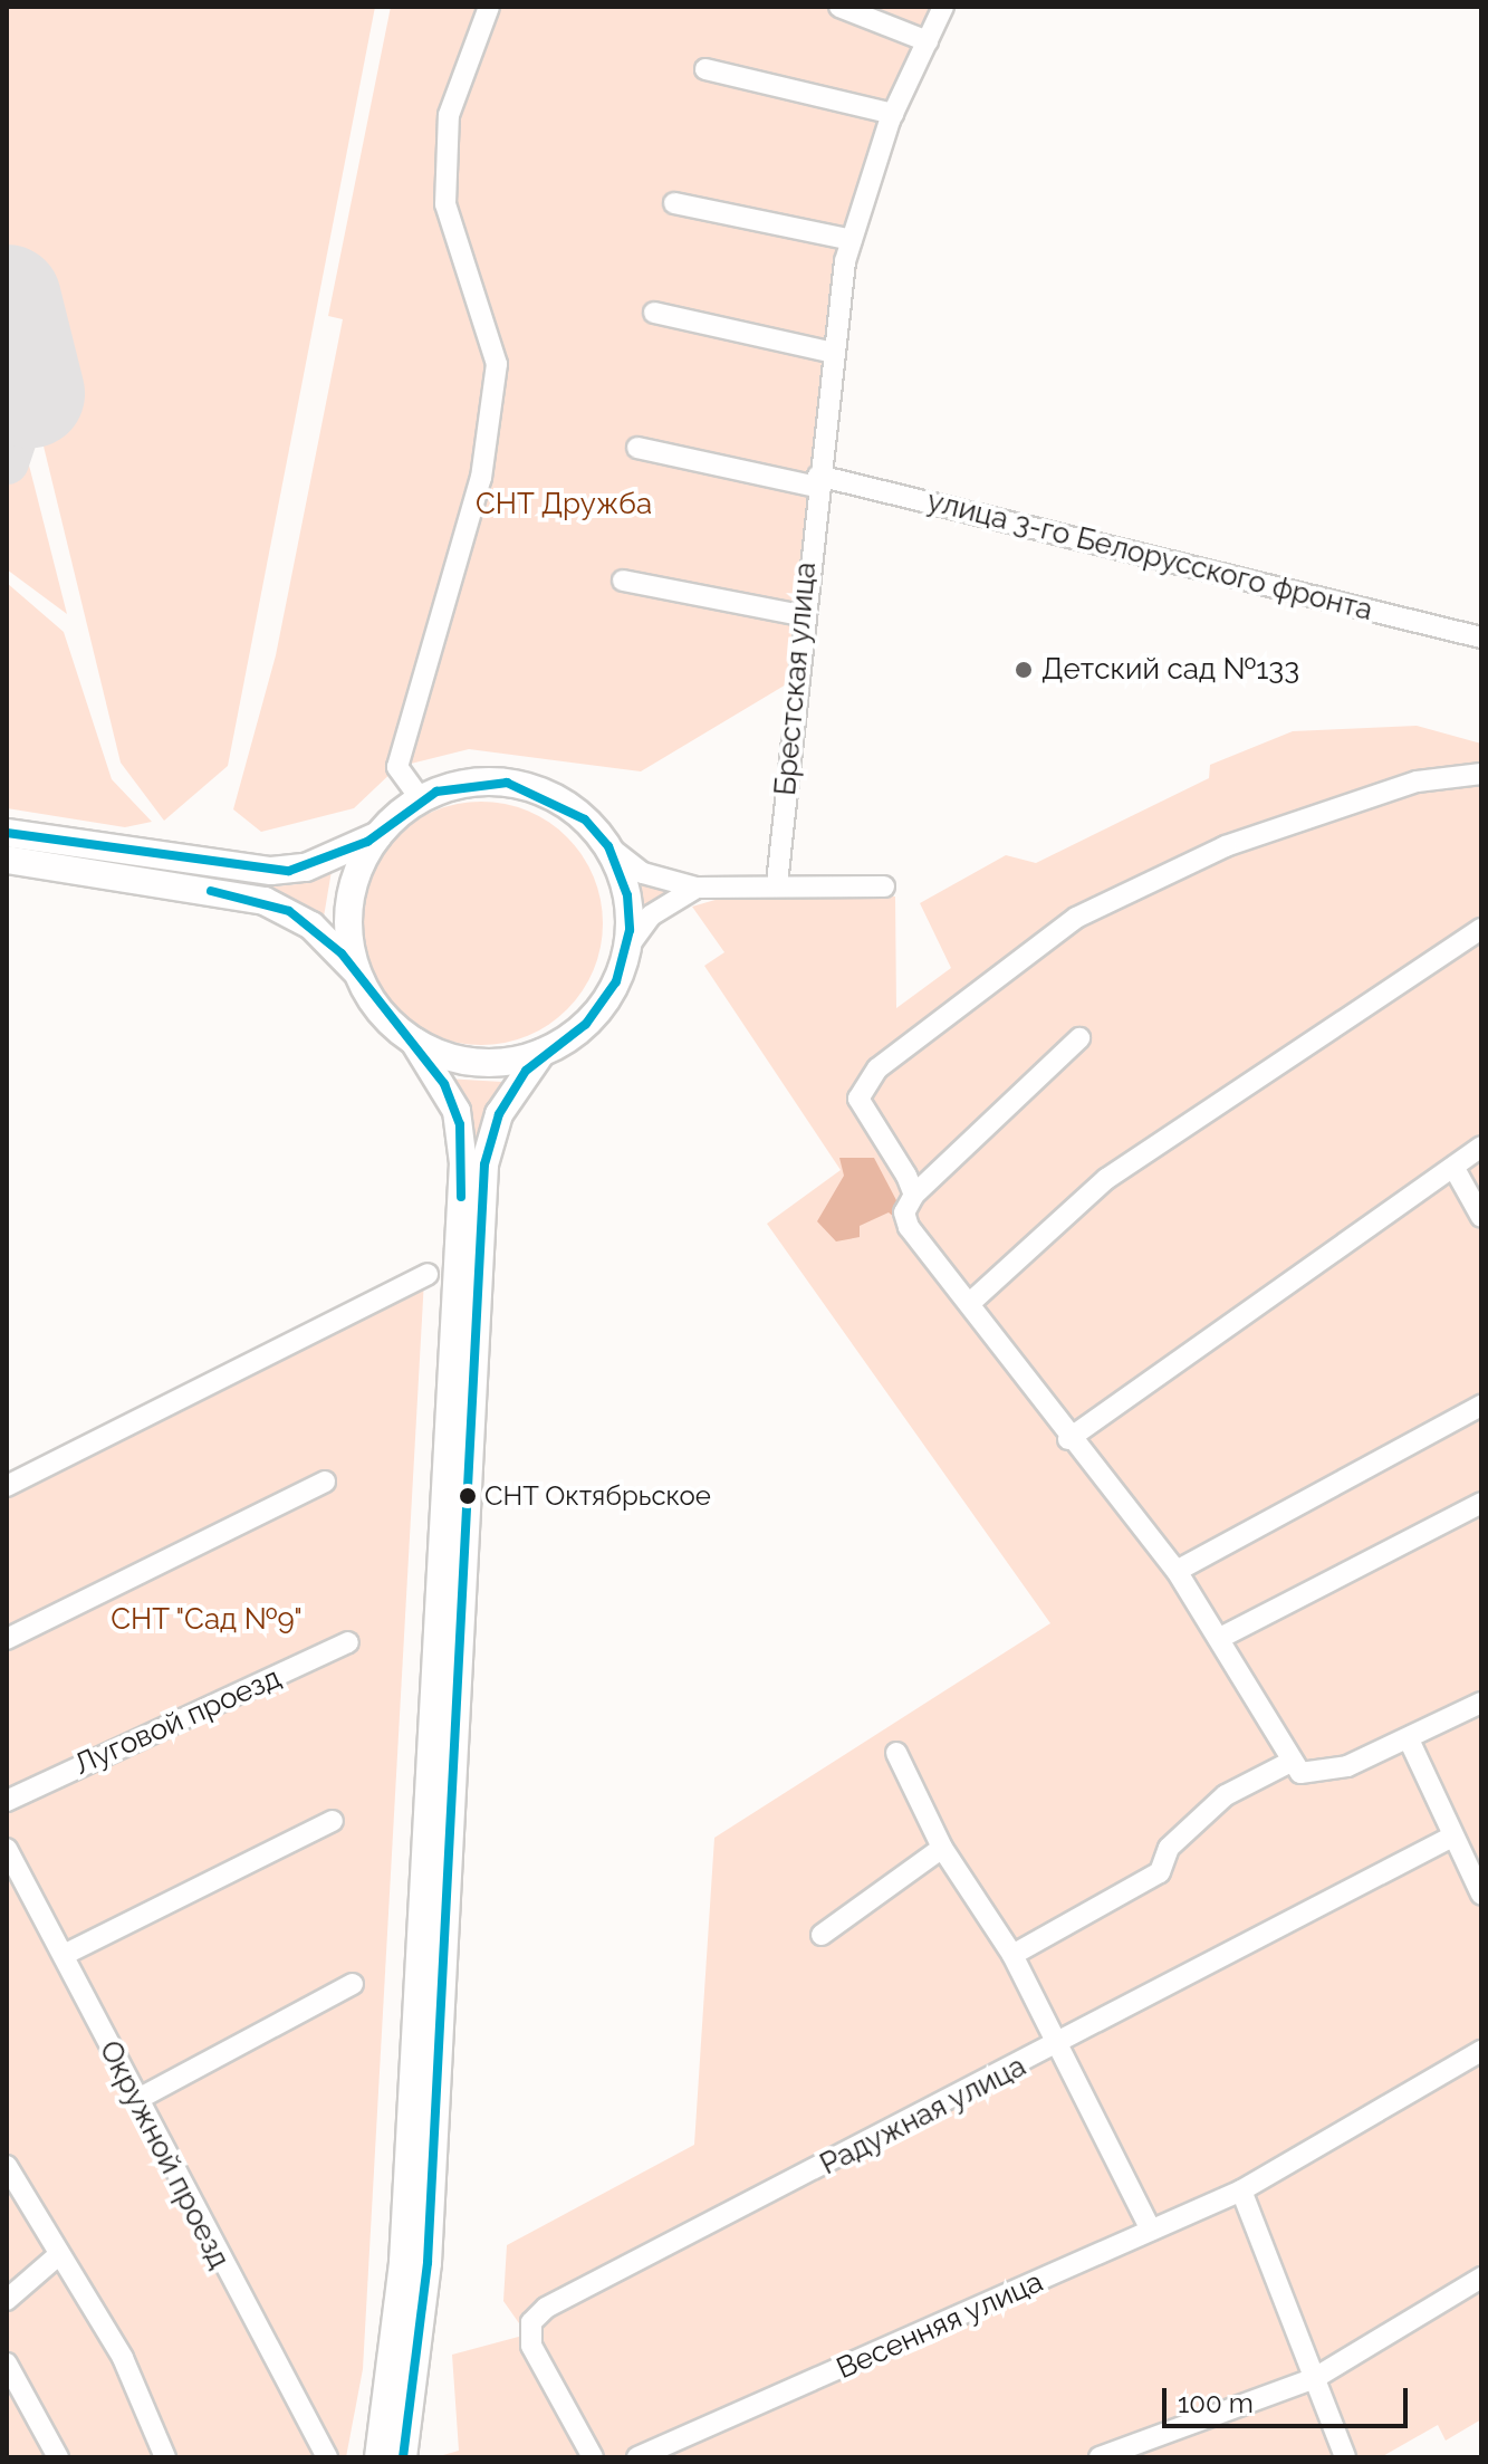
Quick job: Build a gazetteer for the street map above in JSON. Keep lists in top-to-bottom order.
{
  "streets": {
    "street": [
      "улица 3-го Белорусского фронта",
      "Брестская улица",
      "Луговой проезд",
      "Радужная улица",
      "Окружной проезд",
      "Весенняя улица"
    ]
  },
  "crossings": [
    ["улица 3-го Белорусского фронта", "Брестская улица"]
  ],
  "parks": ["СНТ Дружба", "СНТ \"Сад №9\""],
  "places": ["Детский сад №133", "СНТ Октябрьское"],
  "scale_bar": "100 m"
}
